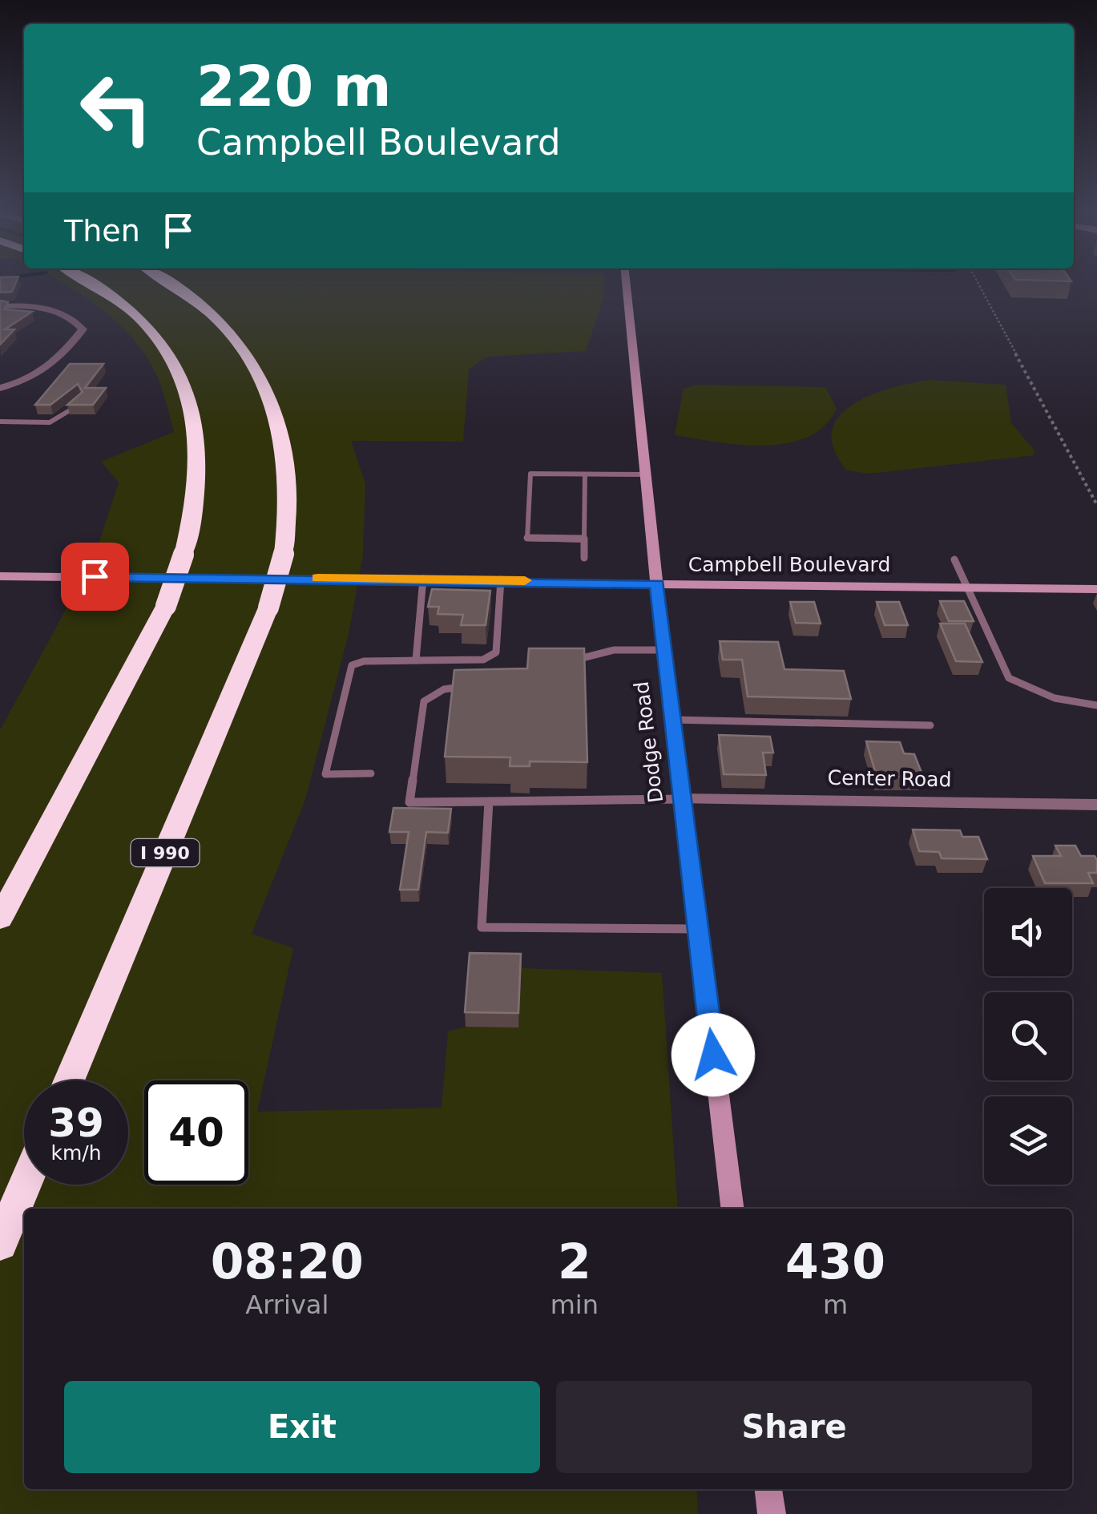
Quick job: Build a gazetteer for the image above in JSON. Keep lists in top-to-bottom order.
{
  "streets": {
    "highway": ["I 990"],
    "street": ["Campbell Boulevard", "Dodge Road", "Center Road"]
  },
  "crossings": [
    ["Campbell Boulevard", "Dodge Road"],
    ["Dodge Road", "Center Road"]
  ],
  "page": {
    "turn": ["220 m", "Campbell Boulevard"],
    "then": "Then",
    "speed": "39 km/h",
    "limit": "40",
    "eta": [
      "08:20",
      "Arrival",
      "2",
      "min",
      "430",
      "m"
    ],
    "buttons": ["Exit", "Share"]
  }
}
